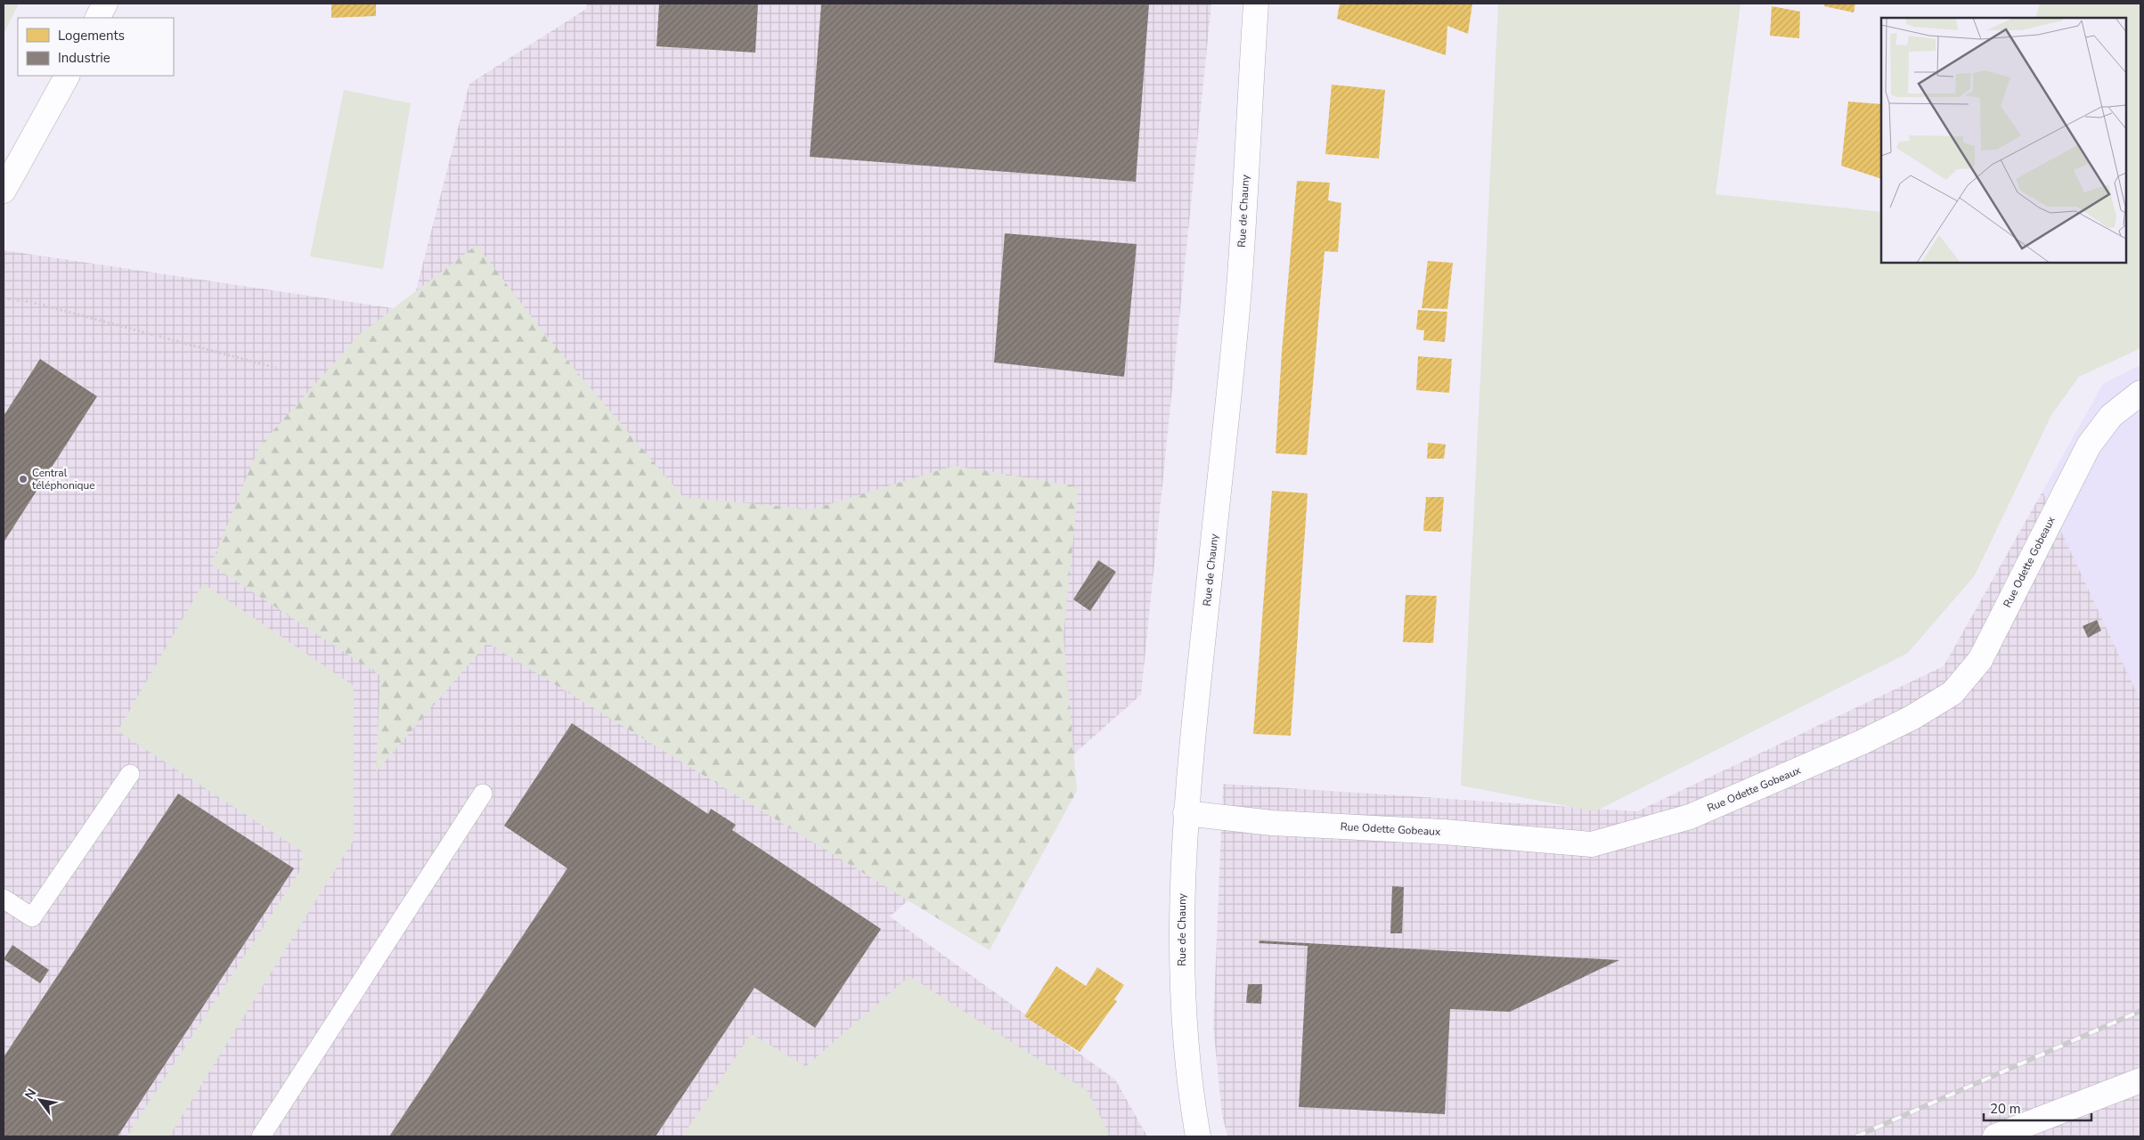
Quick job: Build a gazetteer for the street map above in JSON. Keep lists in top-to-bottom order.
{
  "streets": {
    "street": ["Rue de Chauny", "Rue Odette Gobeaux"]
  },
  "crossings": [
    ["Rue de Chauny", "Rue Odette Gobeaux"]
  ],
  "places": ["Central téléphonique"],
  "legend": ["Logements", "Industrie"],
  "scale_bar": "20 m",
  "north": "top left"
}
